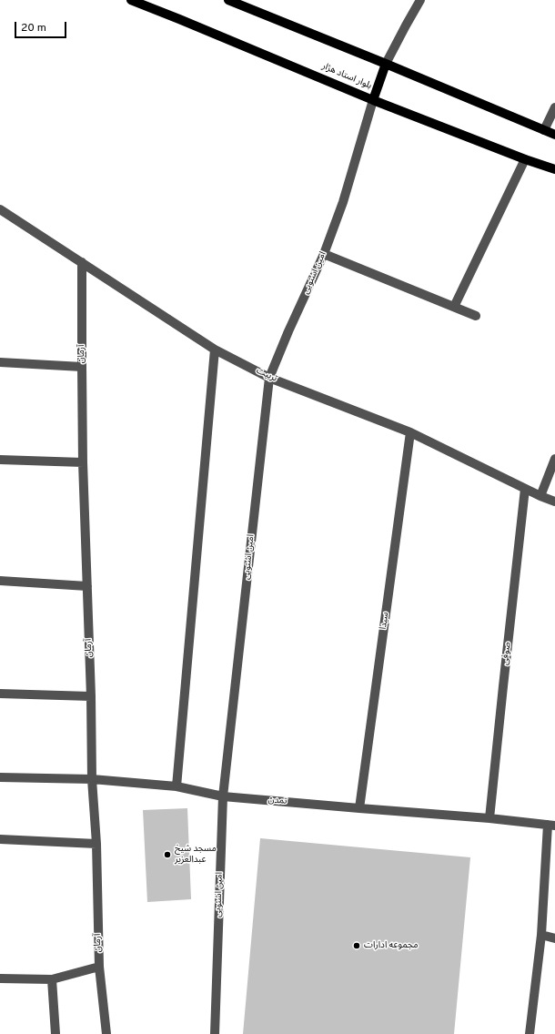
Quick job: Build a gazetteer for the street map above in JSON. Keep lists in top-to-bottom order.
{
  "streets": {
    "main road": ["بلوار استاد هژار"],
    "street": [
      "امین اشنویی",
      "آرمان",
      "تربیت",
      "سیدا",
      "صوفی",
      "تمدن"
    ]
  },
  "crossings": [
    ["بلوار استاد هژار", "امین اشنویی"],
    ["امین اشنویی", "تربیت"],
    ["امین اشنویی", "تمدن"],
    ["آرمان", "تربیت"],
    ["آرمان", "تمدن"],
    ["تربیت", "سیدا"],
    ["تربیت", "صوفی"],
    ["سیدا", "تمدن"],
    ["صوفی", "تمدن"]
  ],
  "places": ["مسجد شیخ عبدالعزیر", "مجموعه ادارات"],
  "scale_bar": "20 m"
}
